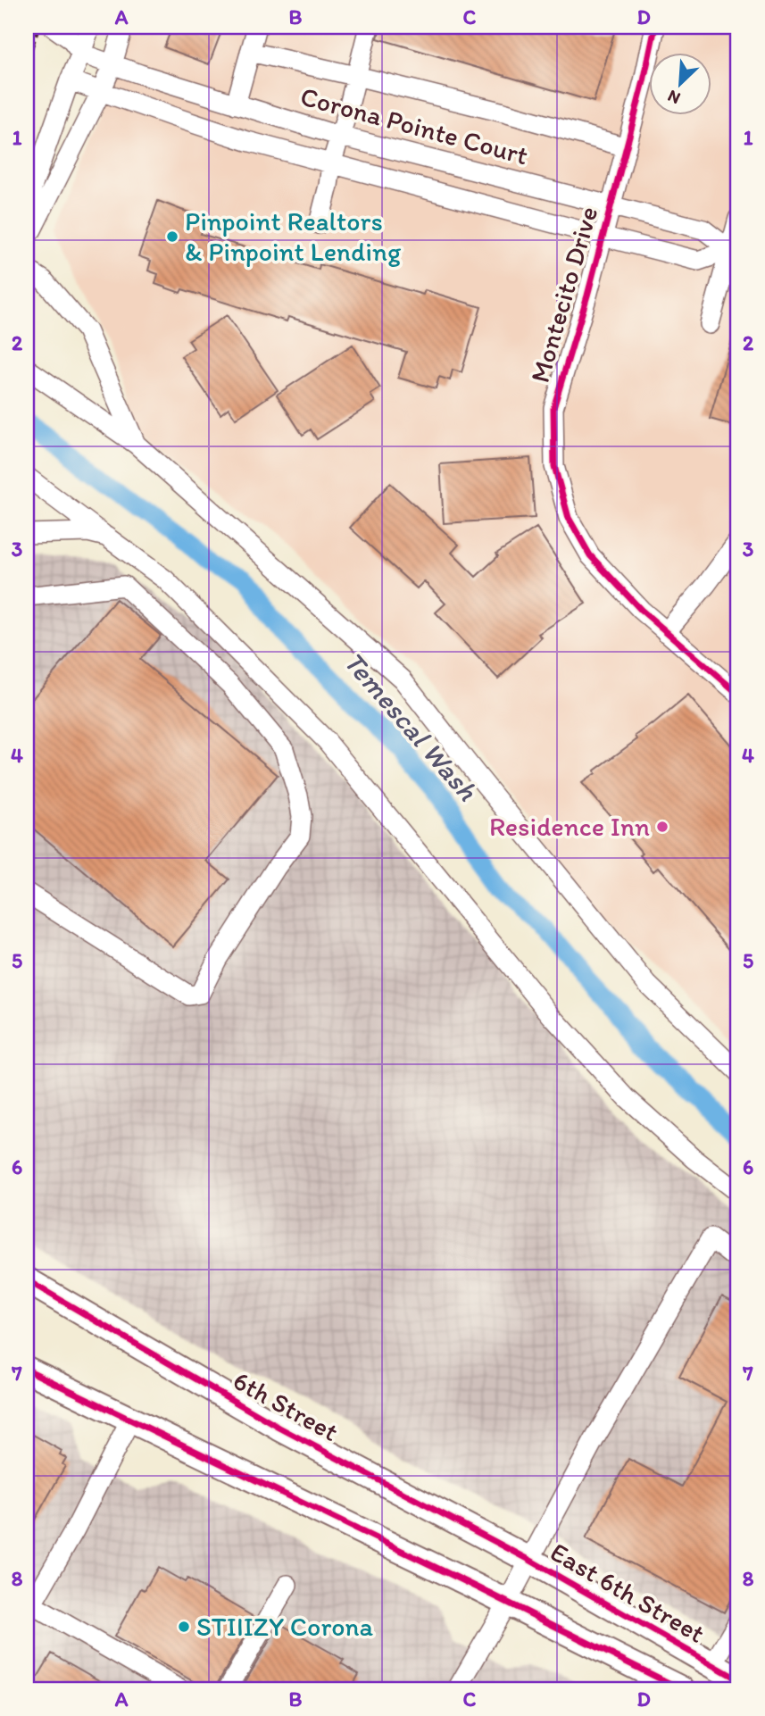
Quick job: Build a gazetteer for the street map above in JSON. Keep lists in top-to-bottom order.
{
  "streets": {
    "main road": ["6th Street", "East 6th Street"],
    "street": ["Corona Pointe Court", "Montecito Drive"]
  },
  "crossings": [
    ["Corona Pointe Court", "Montecito Drive"],
    ["6th Street", "East 6th Street"]
  ],
  "water": ["Temescal Wash"],
  "places": ["Pinpoint Realtors & Pinpoint Lending", "Residence Inn", "STIIIZY Corona"],
  "north": "bottom left",
  "grid": {
    "columns": [
      "A",
      "B",
      "C",
      "D"
    ],
    "rows": [
      "1",
      "2",
      "3",
      "4",
      "5",
      "6",
      "7",
      "8"
    ]
  }
}
